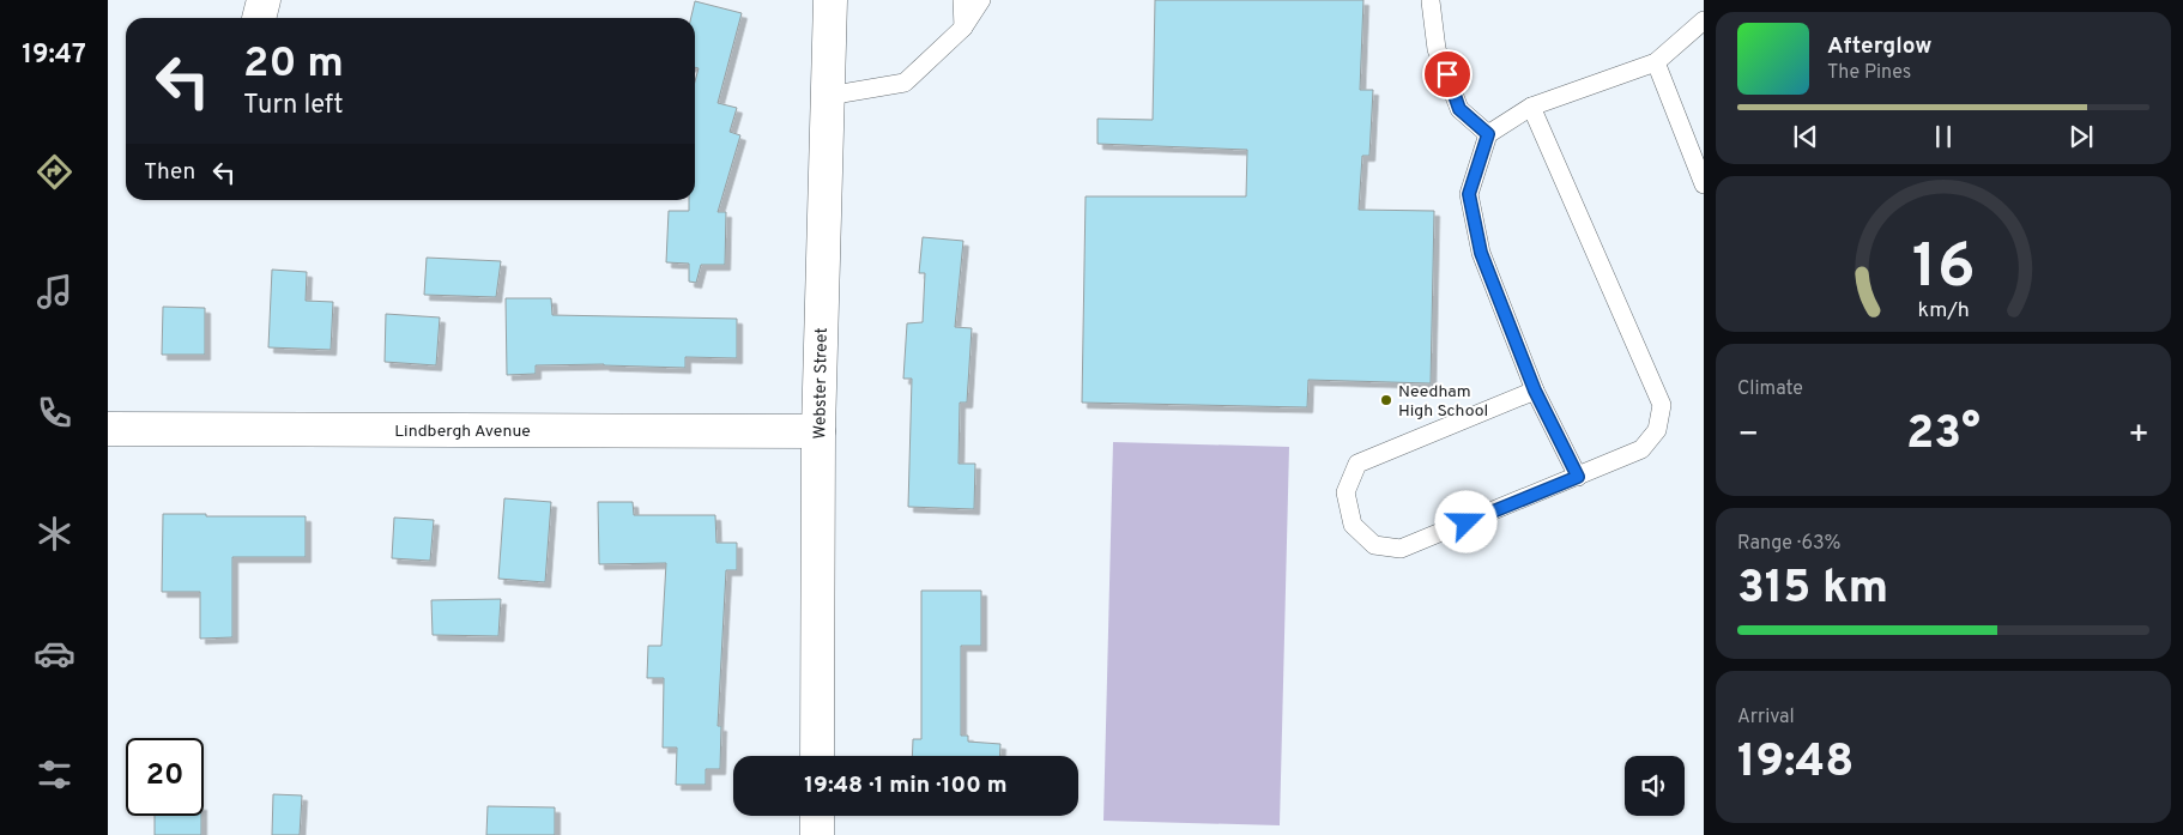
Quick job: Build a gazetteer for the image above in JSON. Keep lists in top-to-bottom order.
{
  "streets": {
    "street": ["Webster Street", "Lindbergh Avenue"]
  },
  "crossings": [
    ["Webster Street", "Lindbergh Avenue"]
  ],
  "places": ["Needham High School"],
  "page": {
    "tabs": "19:47",
    "turn": ["20 m", "Turn left"],
    "song": ["Afterglow", "The Pines"],
    "then": "Then",
    "tile": [
      "Climate",
      ["Range · 63%", "315 km"],
      ["Arrival", "19:48"]
    ],
    "heat": ["−", "23°", "+"],
    "limit": "20",
    "trip": "19:48 · 1 min · 100 m",
    "gauge": ["16", "km/h"]
  }
}
